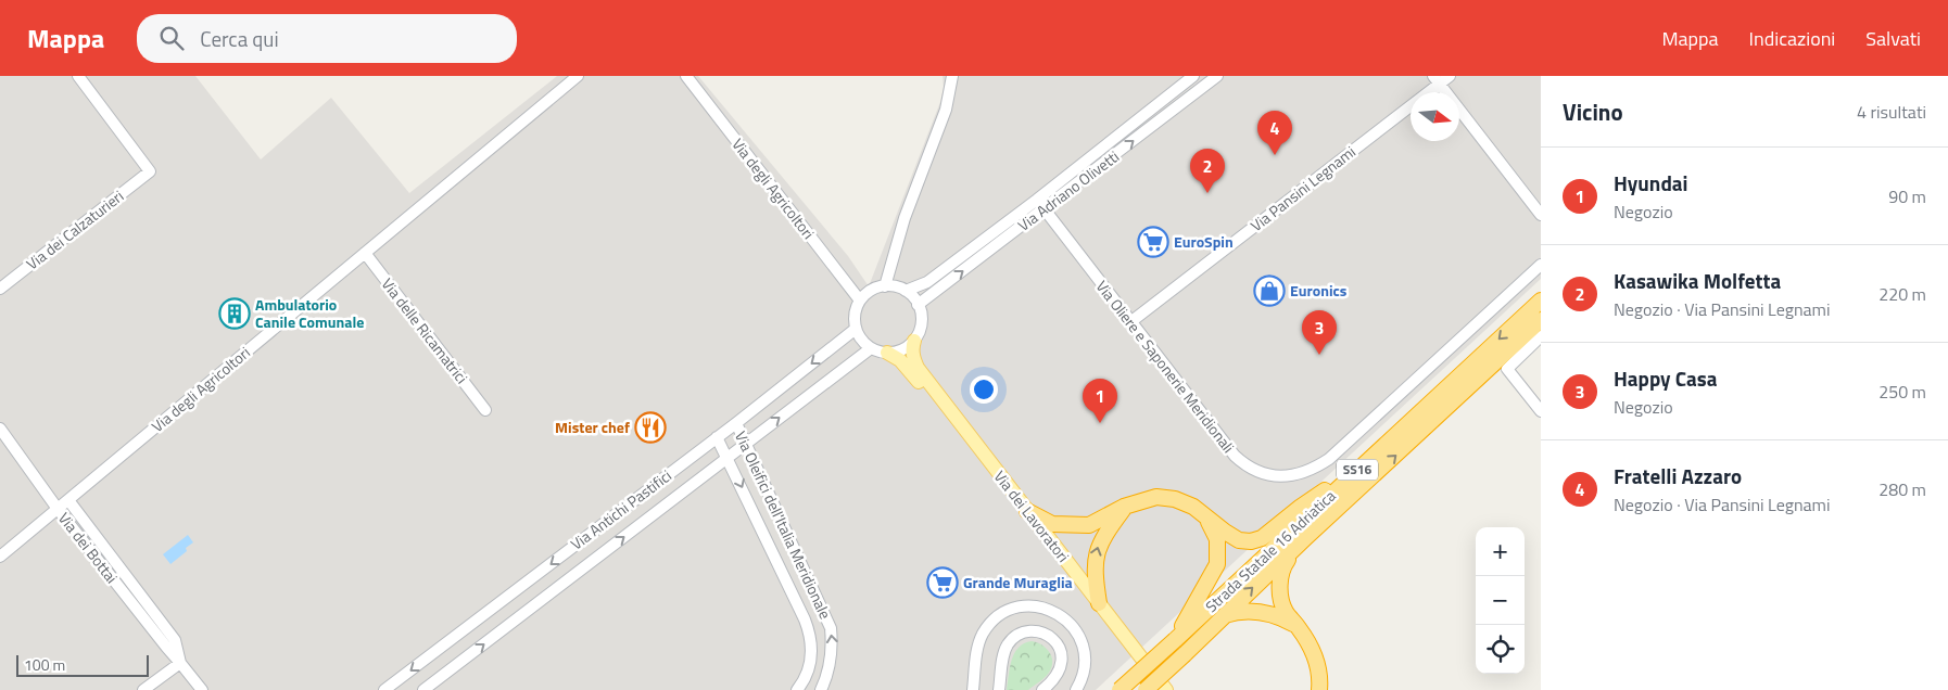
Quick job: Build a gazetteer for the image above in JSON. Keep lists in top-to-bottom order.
{
  "streets": {
    "highway": ["SS16", "Strada Statale 16 Adriatica"],
    "main road": ["Via dei Lavoratori"],
    "street": [
      "Via degli Agricoltori",
      "Via Pansini Legnami",
      "Via Adriano Olivetti",
      "Via dei Calzaturieri",
      "Via delle Ricamatrici",
      "Via Oliere e Saponerie Meridionali",
      "Via Antichi Pastifici",
      "Via Oleifici dell'Italia Meridionale",
      "Via dei Bottai"
    ]
  },
  "crossings": [
    ["Via degli Agricoltori", "Via Adriano Olivetti"],
    ["Via degli Agricoltori", "Via delle Ricamatrici"],
    ["Via degli Agricoltori", "Via Antichi Pastifici"],
    ["Via degli Agricoltori", "Via dei Bottai"],
    ["Via Pansini Legnami", "Via Oliere e Saponerie Meridionali"],
    ["Via Adriano Olivetti", "Via Oliere e Saponerie Meridionali"],
    ["Via Adriano Olivetti", "Via Antichi Pastifici"],
    ["Via Antichi Pastifici", "Via Oleifici dell'Italia Meridionale"]
  ],
  "places": {
    "supermarket": ["EuroSpin", "Grande Muraglia"],
    "shop": ["Euronics"],
    "building": ["Ambulatorio Canile Comunale"],
    "restaurant": ["Mister chef"]
  },
  "scale_bar": "100 m",
  "north": "right",
  "page": {
    "header": "Mappa",
    "search": "Cerca qui",
    "nav": ["Mappa", "Indicazioni", "Salvati"],
    "heading": ["Vicino", "4 risultati"],
    "pins": [
      "4",
      "2",
      "3",
      "1"
    ],
    "list": [
      {
        "mark": "1",
        "name": "Hyundai",
        "note": "Negozio",
        "value": "90 m"
      },
      {
        "mark": "2",
        "name": "Kasawika Molfetta",
        "note": "Negozio · Via Pansini Legnami",
        "value": "220 m"
      },
      {
        "mark": "3",
        "name": "Happy Casa",
        "note": "Negozio",
        "value": "250 m"
      },
      {
        "mark": "4",
        "name": "Fratelli Azzaro",
        "note": "Negozio · Via Pansini Legnami",
        "value": "280 m"
      }
    ],
    "map_buttons": ["+", "−"],
    "scale": "100 m"
  }
}
